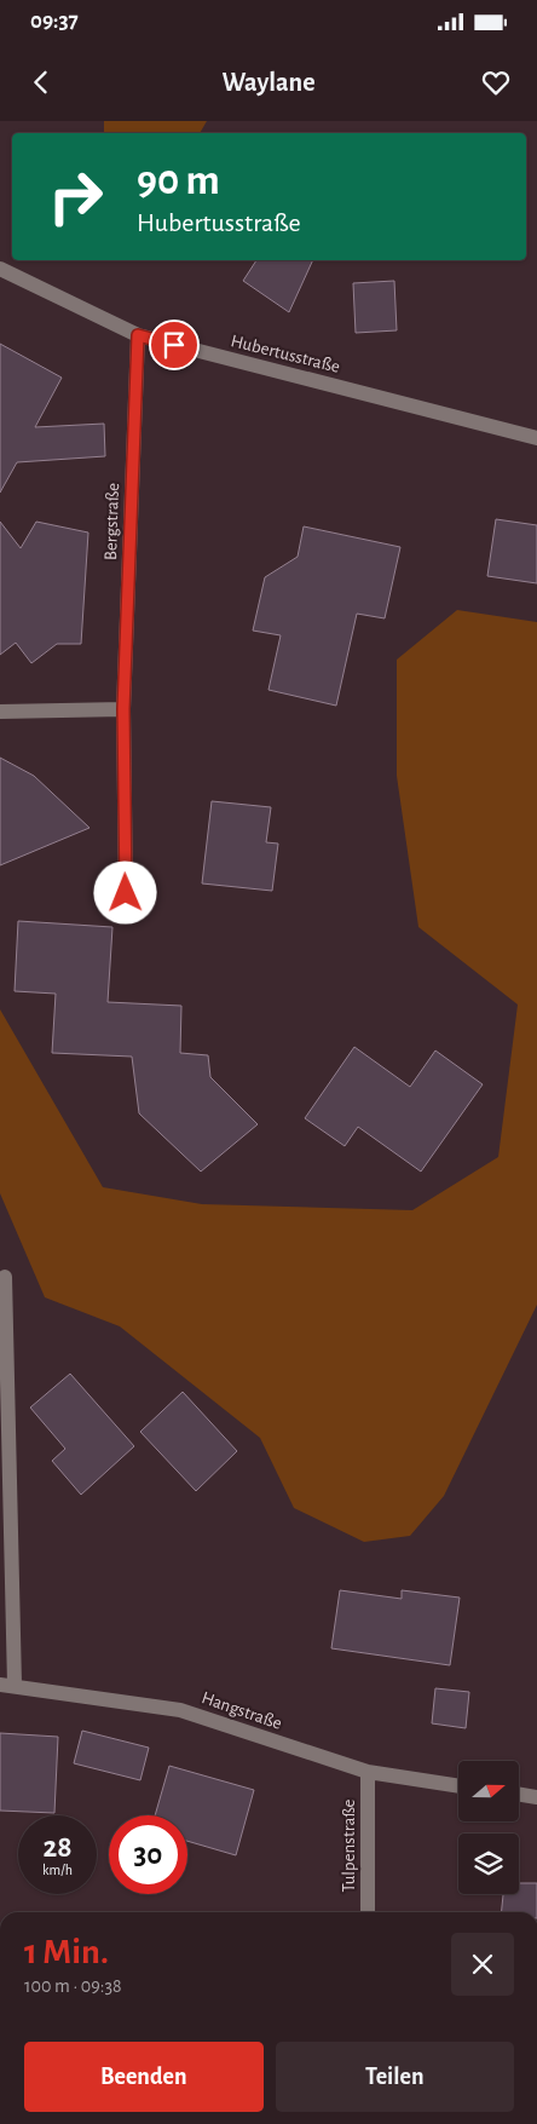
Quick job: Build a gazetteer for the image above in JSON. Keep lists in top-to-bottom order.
{
  "streets": {
    "street": [
      "Hubertusstraße",
      "Bergstraße",
      "Hangstraße",
      "Tulpenstraße"
    ]
  },
  "crossings": [
    ["Hubertusstraße", "Bergstraße"],
    ["Hangstraße", "Tulpenstraße"]
  ],
  "north": "right",
  "page": {
    "status": "09:37",
    "header": "Waylane",
    "turn": ["90 m", "Hubertusstraße"],
    "speed": "28 km/h",
    "limit": "30",
    "heading": ["1 Min.", "100 m · 09:38"],
    "buttons": ["Beenden", "Teilen"]
  }
}
